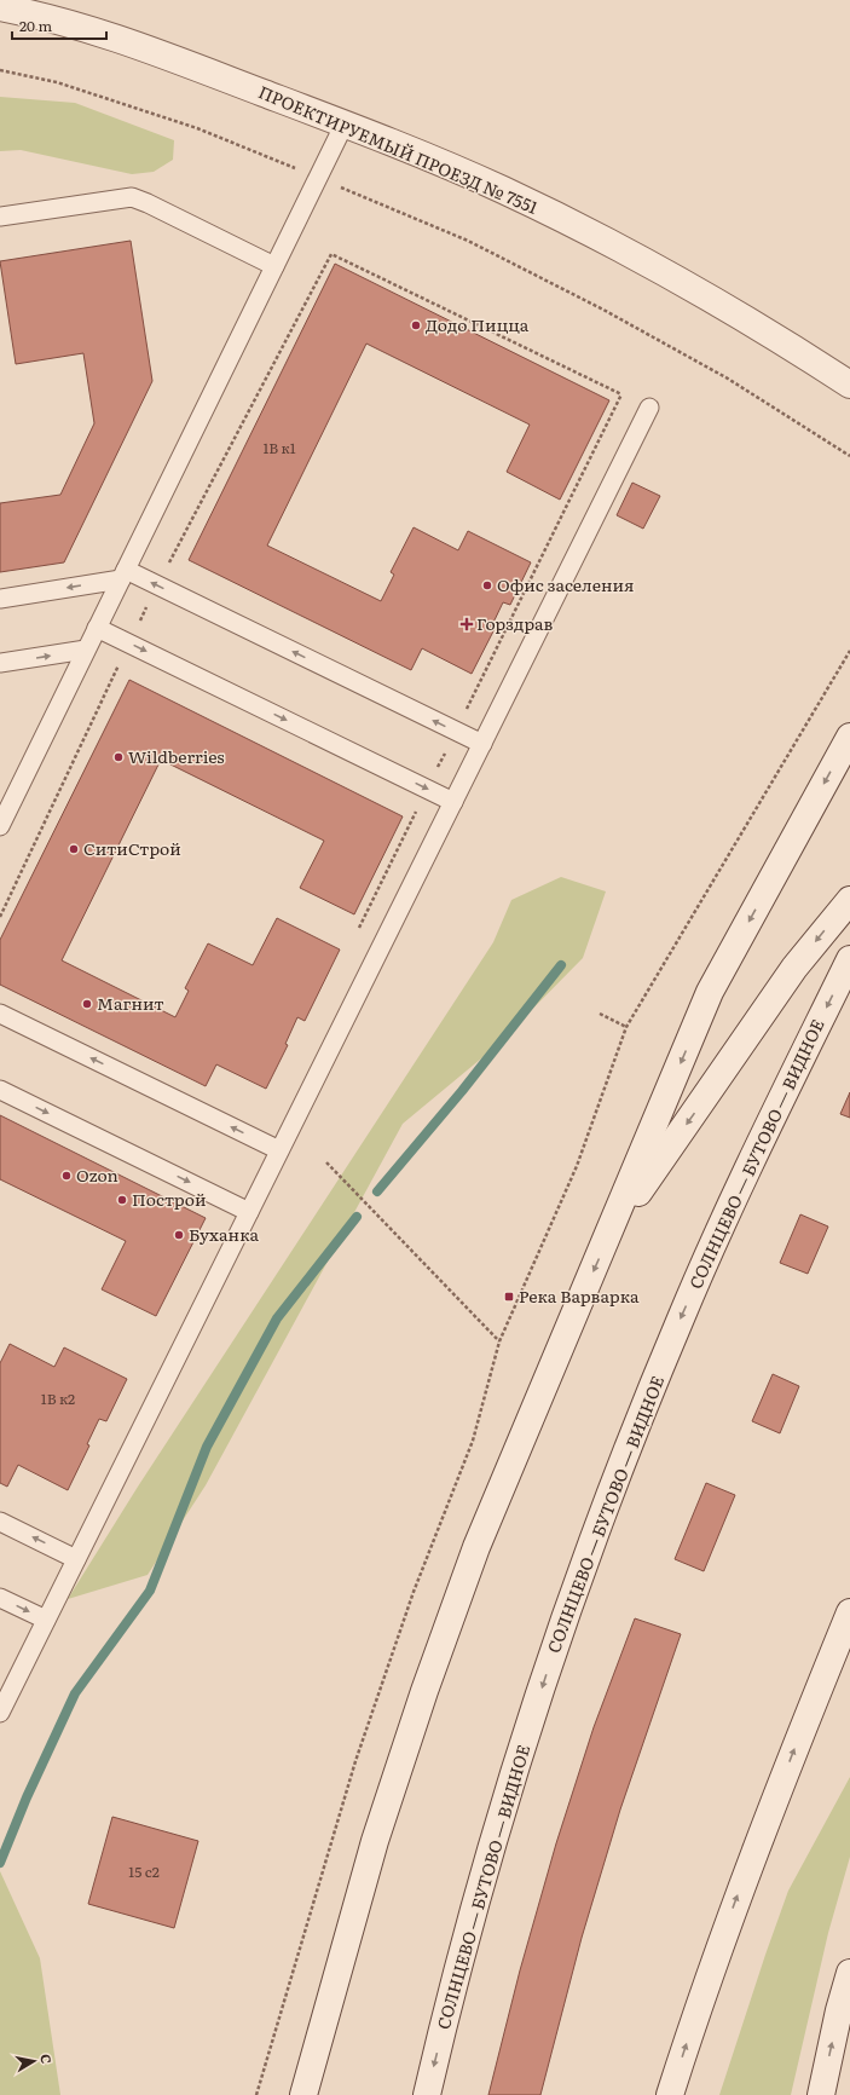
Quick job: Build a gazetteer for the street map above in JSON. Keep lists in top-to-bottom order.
{
  "streets": {
    "main road": ["ПРОЕКТИРУЕМЫЙ ПРОЕЗД № 7551", "СОЛНЦЕВО — БУТОВО — ВИДНОЕ"]
  },
  "places": {
    "other": [
      "Додо Пицца",
      "Офис заселения",
      "Wildberries",
      "СитиСтрой",
      "Магнит",
      "Ozon",
      "Построй",
      "Буханка"
    ],
    "health": ["Горздрав"],
    "transit": ["Река Варварка"]
  },
  "house_numbers": ["1В к1", "1В к2", "15 с2"],
  "scale_bar": "20 m",
  "north": "right"
}
